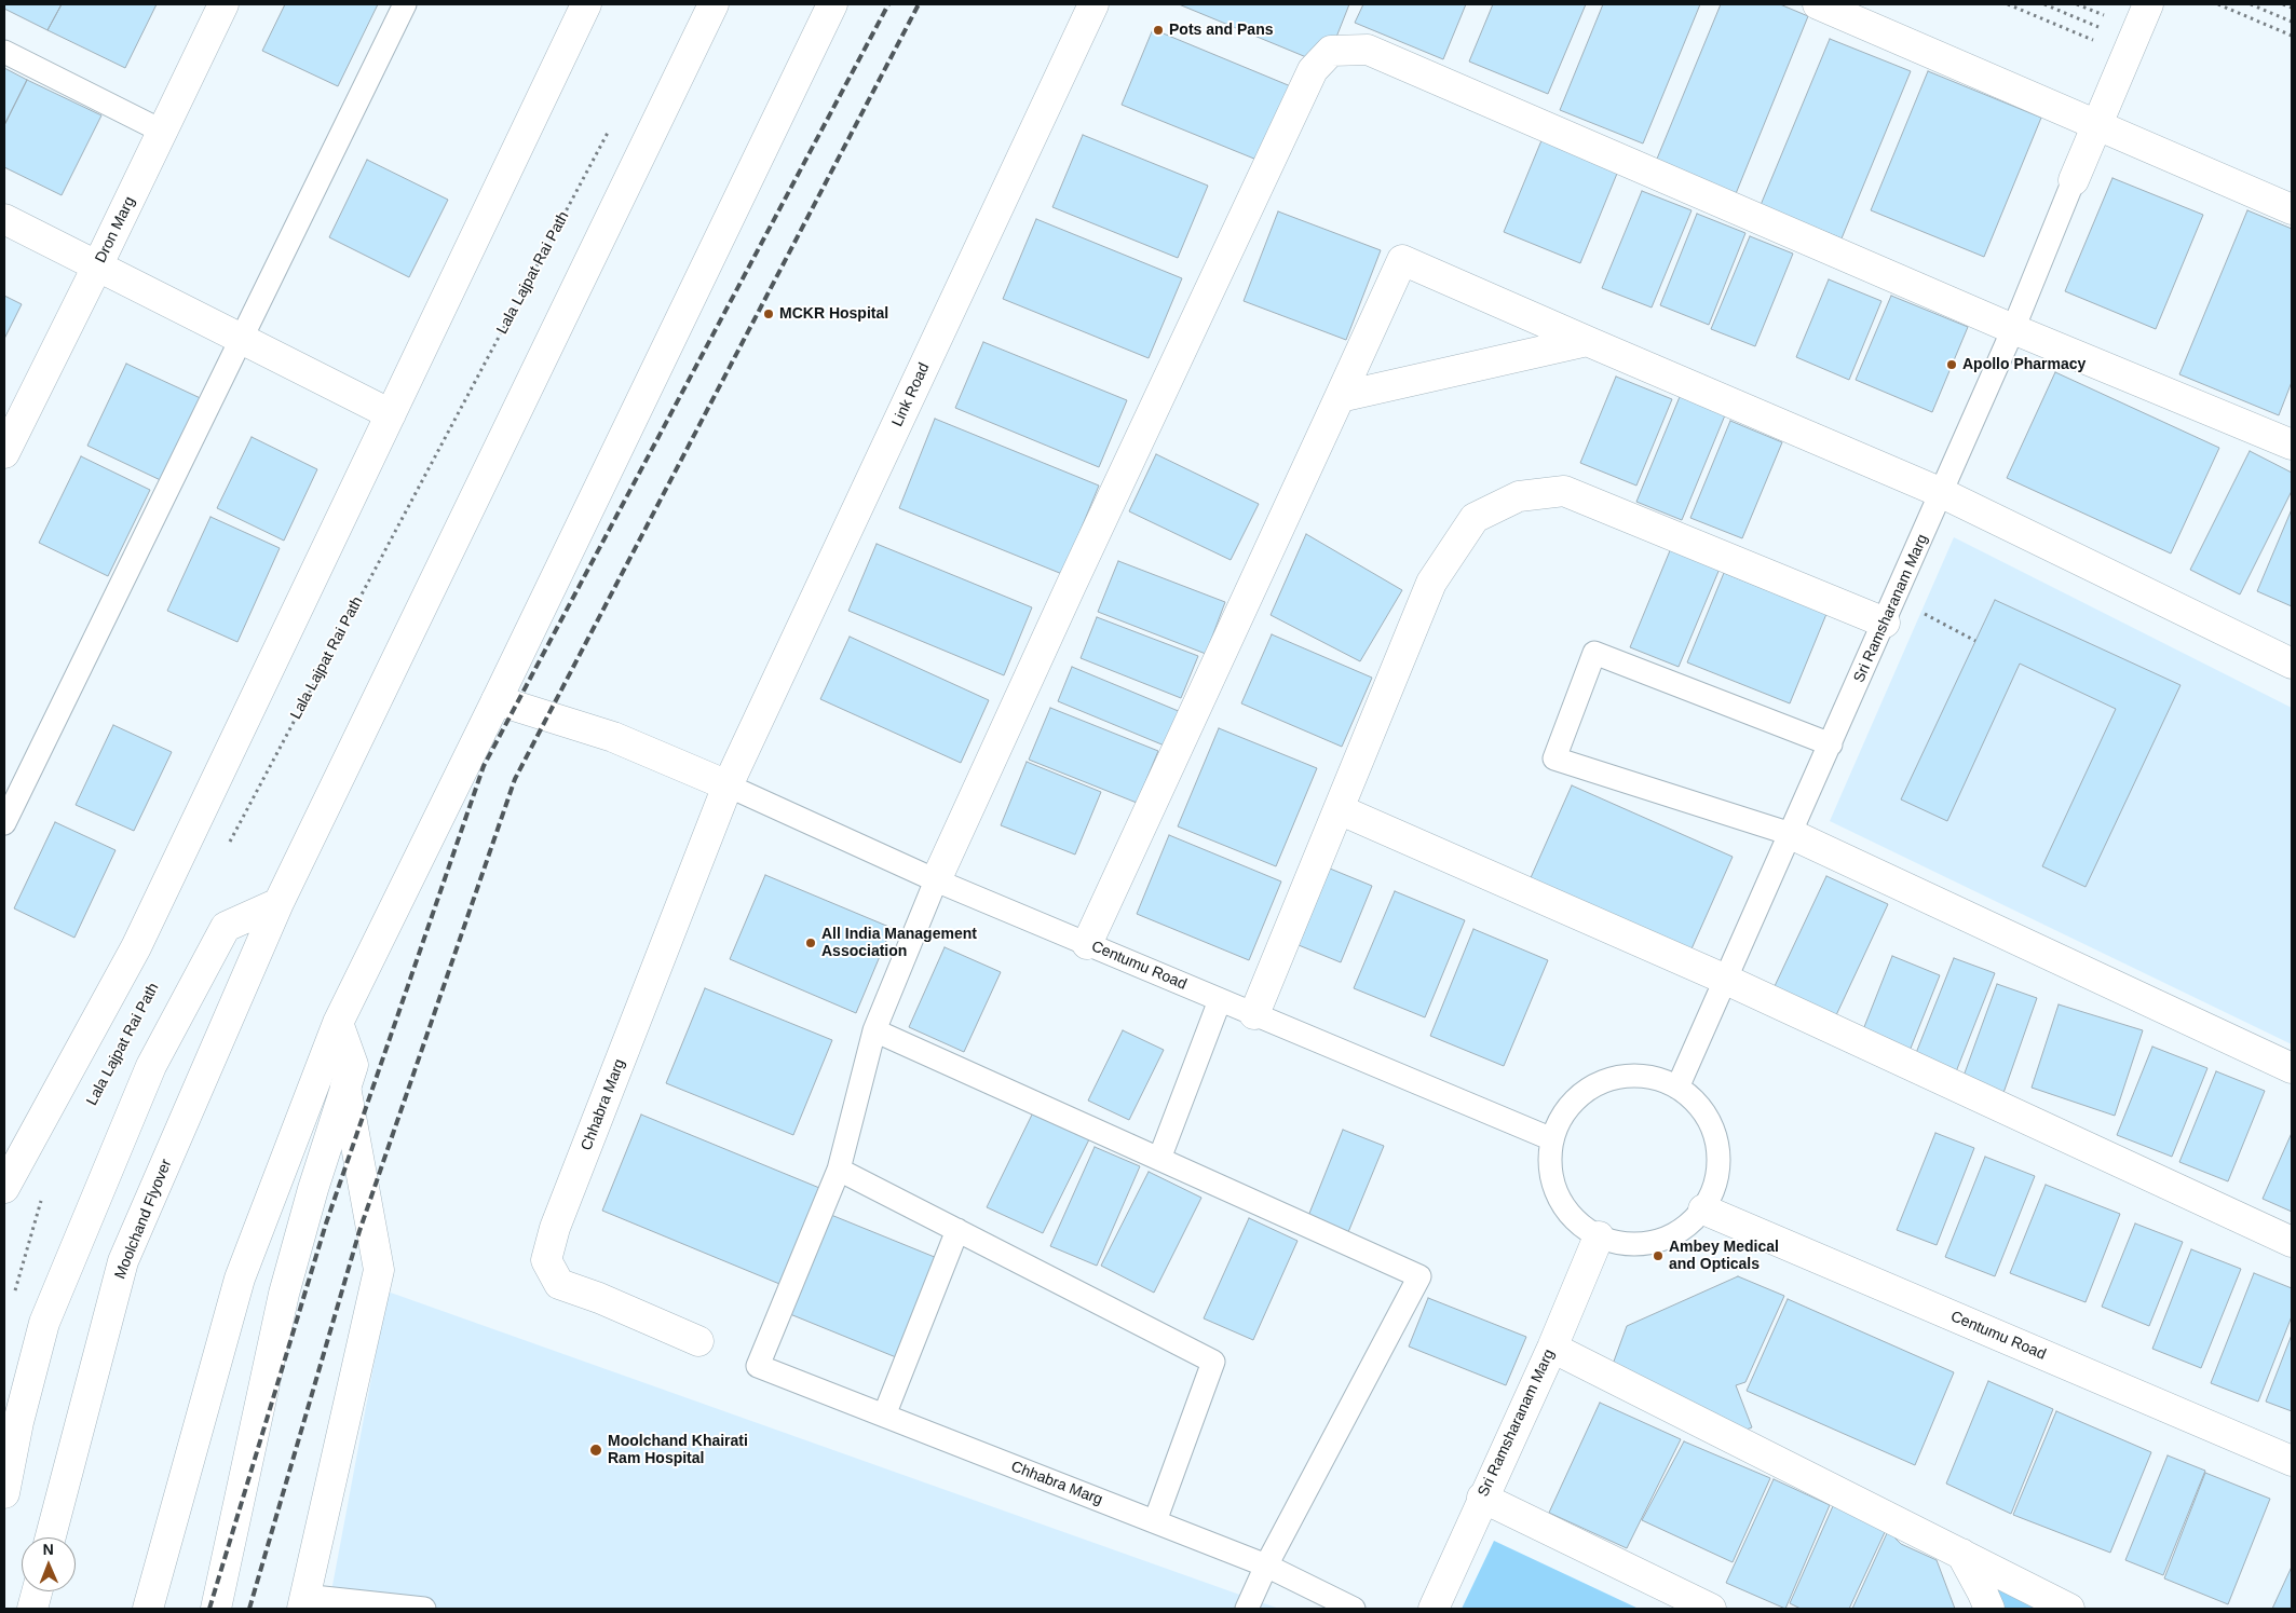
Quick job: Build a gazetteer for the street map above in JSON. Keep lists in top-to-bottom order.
{
  "streets": {
    "street": [
      "Dron Marg",
      "Link Road",
      "Sri Ramsharanam Marg",
      "Centumu Road",
      "Chhabra Marg",
      "Moolchand Flyover"
    ],
    "path": ["Lala Lajpat Rai Path"]
  },
  "crossings": [
    ["Link Road", "Centumu Road"],
    ["Link Road", "Chhabra Marg"],
    ["Sri Ramsharanam Marg", "Centumu Road"],
    ["Centumu Road", "Chhabra Marg"]
  ],
  "places": [
    "Pots and Pans",
    "MCKR Hospital",
    "Apollo Pharmacy",
    "All India Management Association",
    "Ambey Medical and Opticals",
    "Moolchand Khairati Ram Hospital"
  ],
  "north": "top"
}
